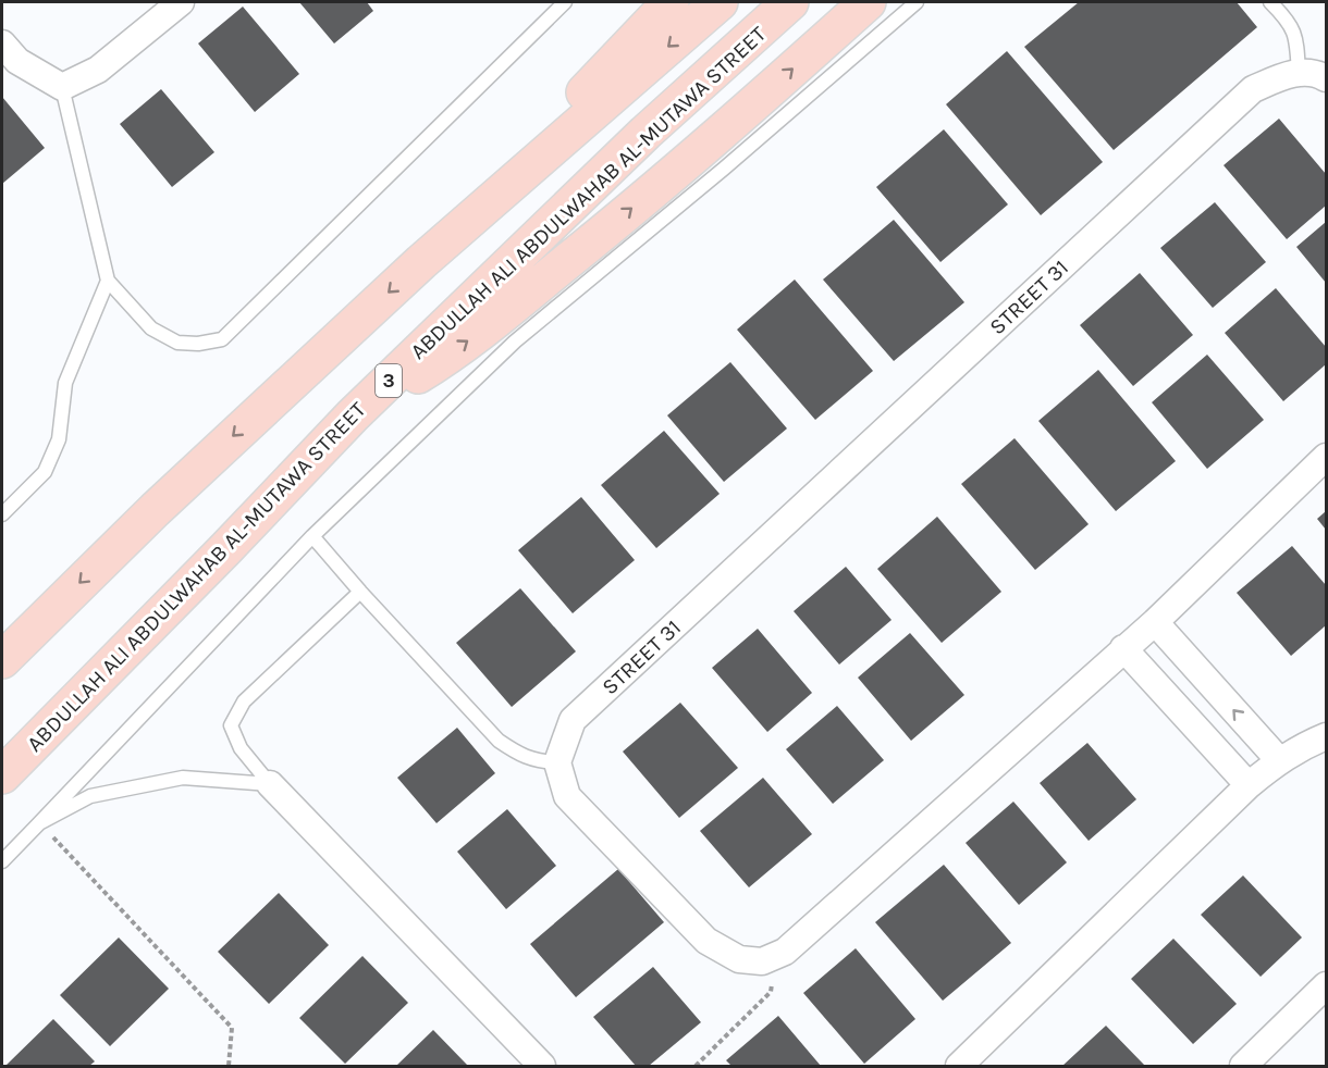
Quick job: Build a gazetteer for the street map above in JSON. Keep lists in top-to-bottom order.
{
  "streets": {
    "main road": ["ABDULLAH ALI ABDULWAHAB AL-MUTAWA STREET", "3"],
    "street": ["STREET 31"]
  }
}
